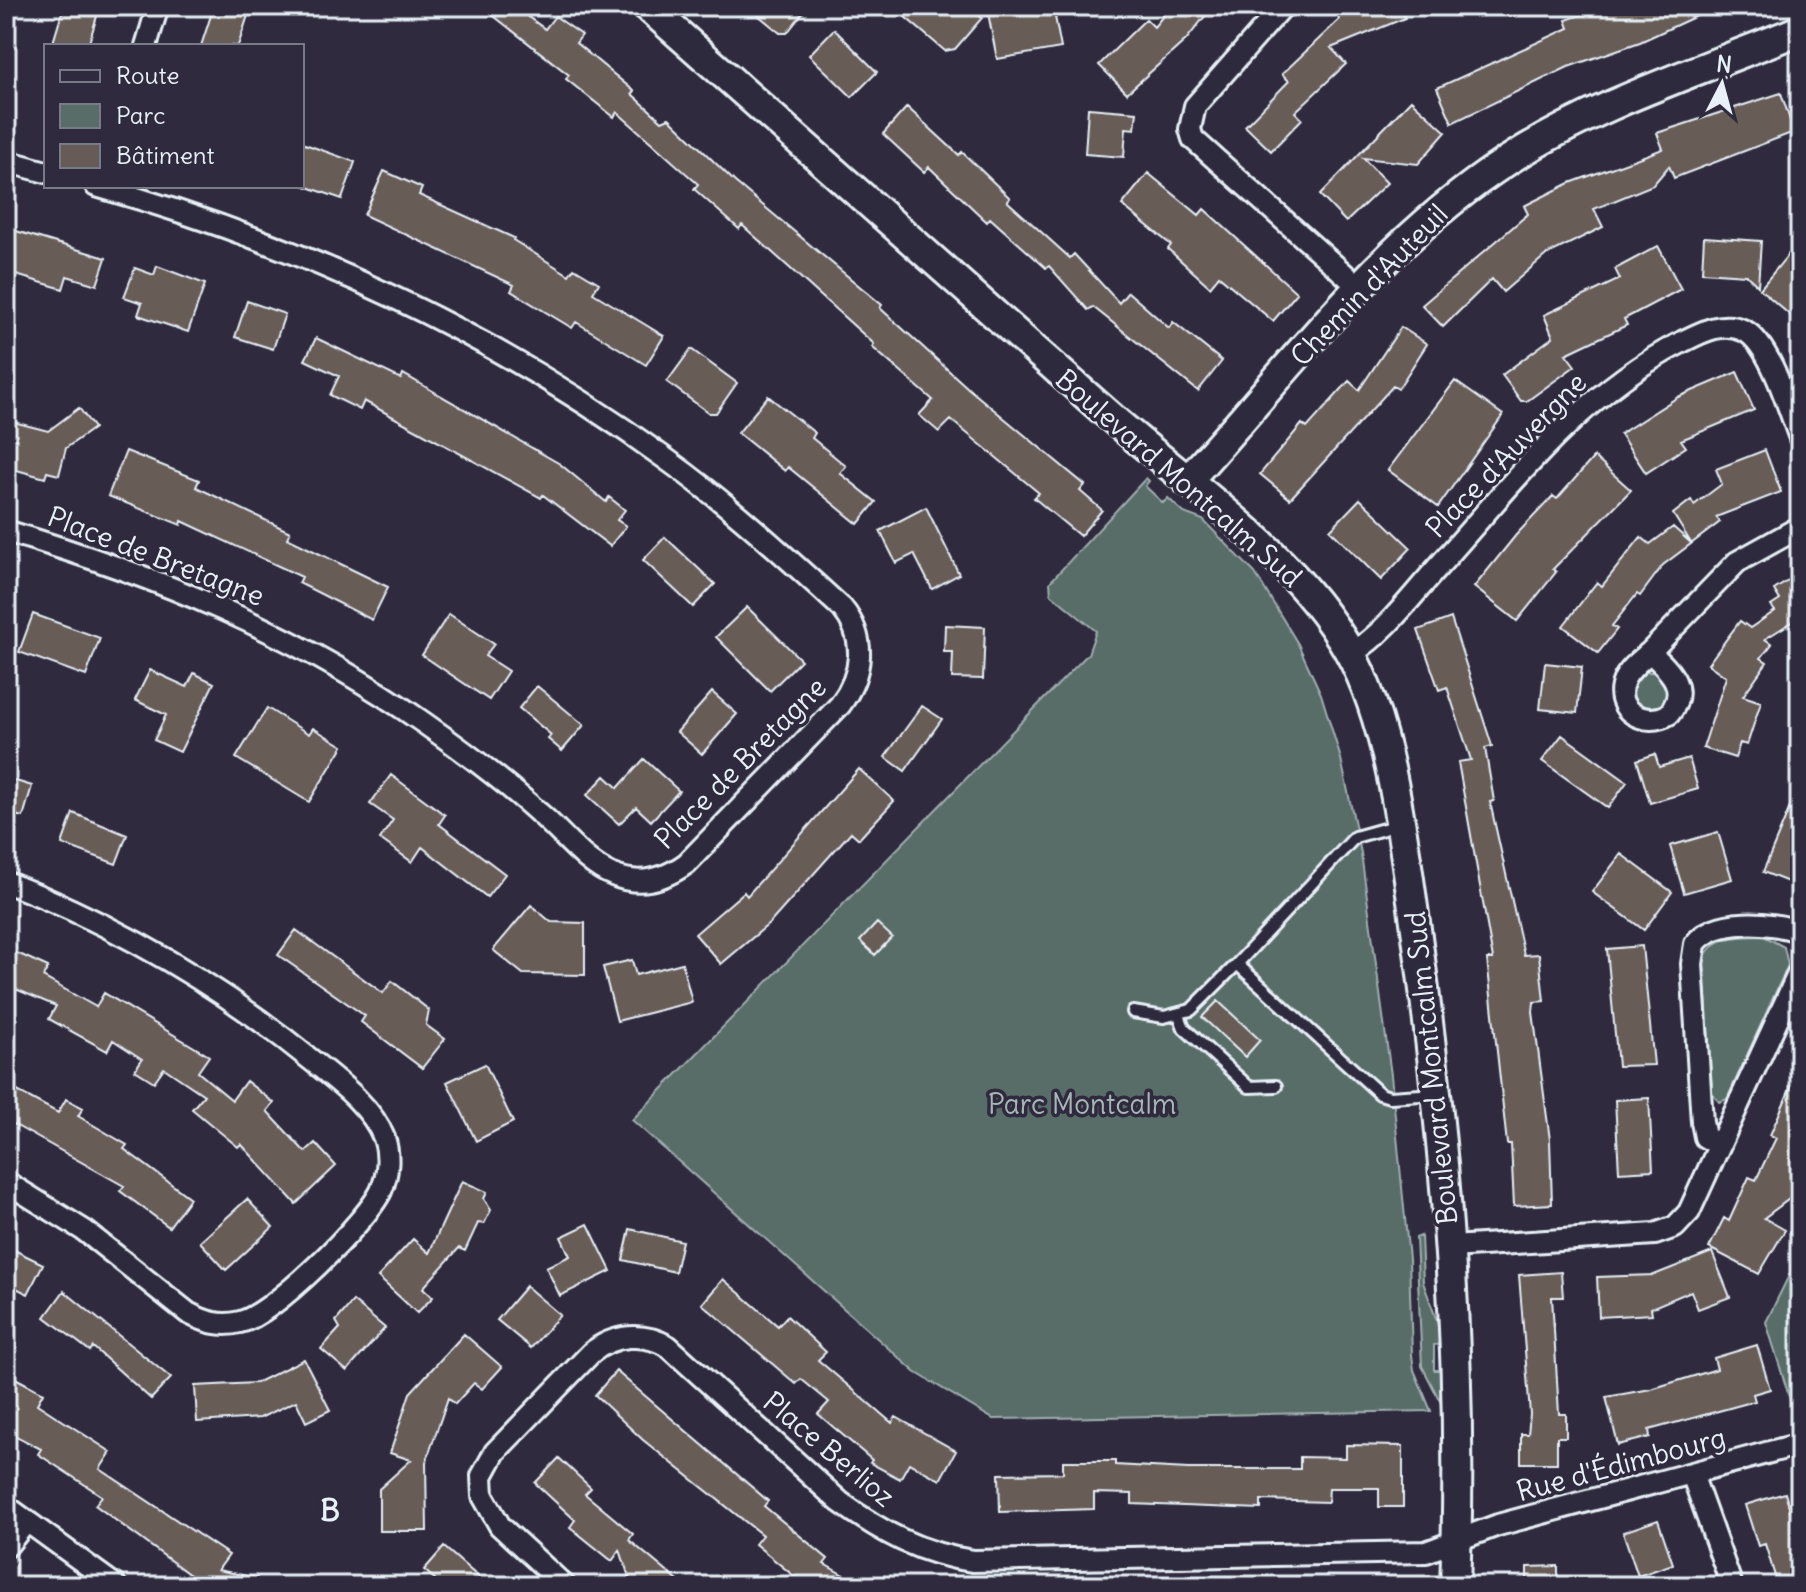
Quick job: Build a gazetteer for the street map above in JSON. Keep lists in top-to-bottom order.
{
  "streets": {
    "street": [
      "Chemin d'Auteuil",
      "Place d'Auvergne",
      "Boulevard Montcalm Sud",
      "Place de Bretagne",
      "Place Berlioz",
      "Rue d'Édimbourg"
    ]
  },
  "crossings": [
    ["Chemin d'Auteuil", "Boulevard Montcalm Sud"],
    ["Place d'Auvergne", "Boulevard Montcalm Sud"],
    ["Boulevard Montcalm Sud", "Place Berlioz"],
    ["Boulevard Montcalm Sud", "Rue d'Édimbourg"],
    ["Place Berlioz", "Rue d'Édimbourg"]
  ],
  "districts": ["B"],
  "parks": ["Parc Montcalm"],
  "legend": ["Route", "Parc", "Bâtiment"],
  "north": "top"
}
